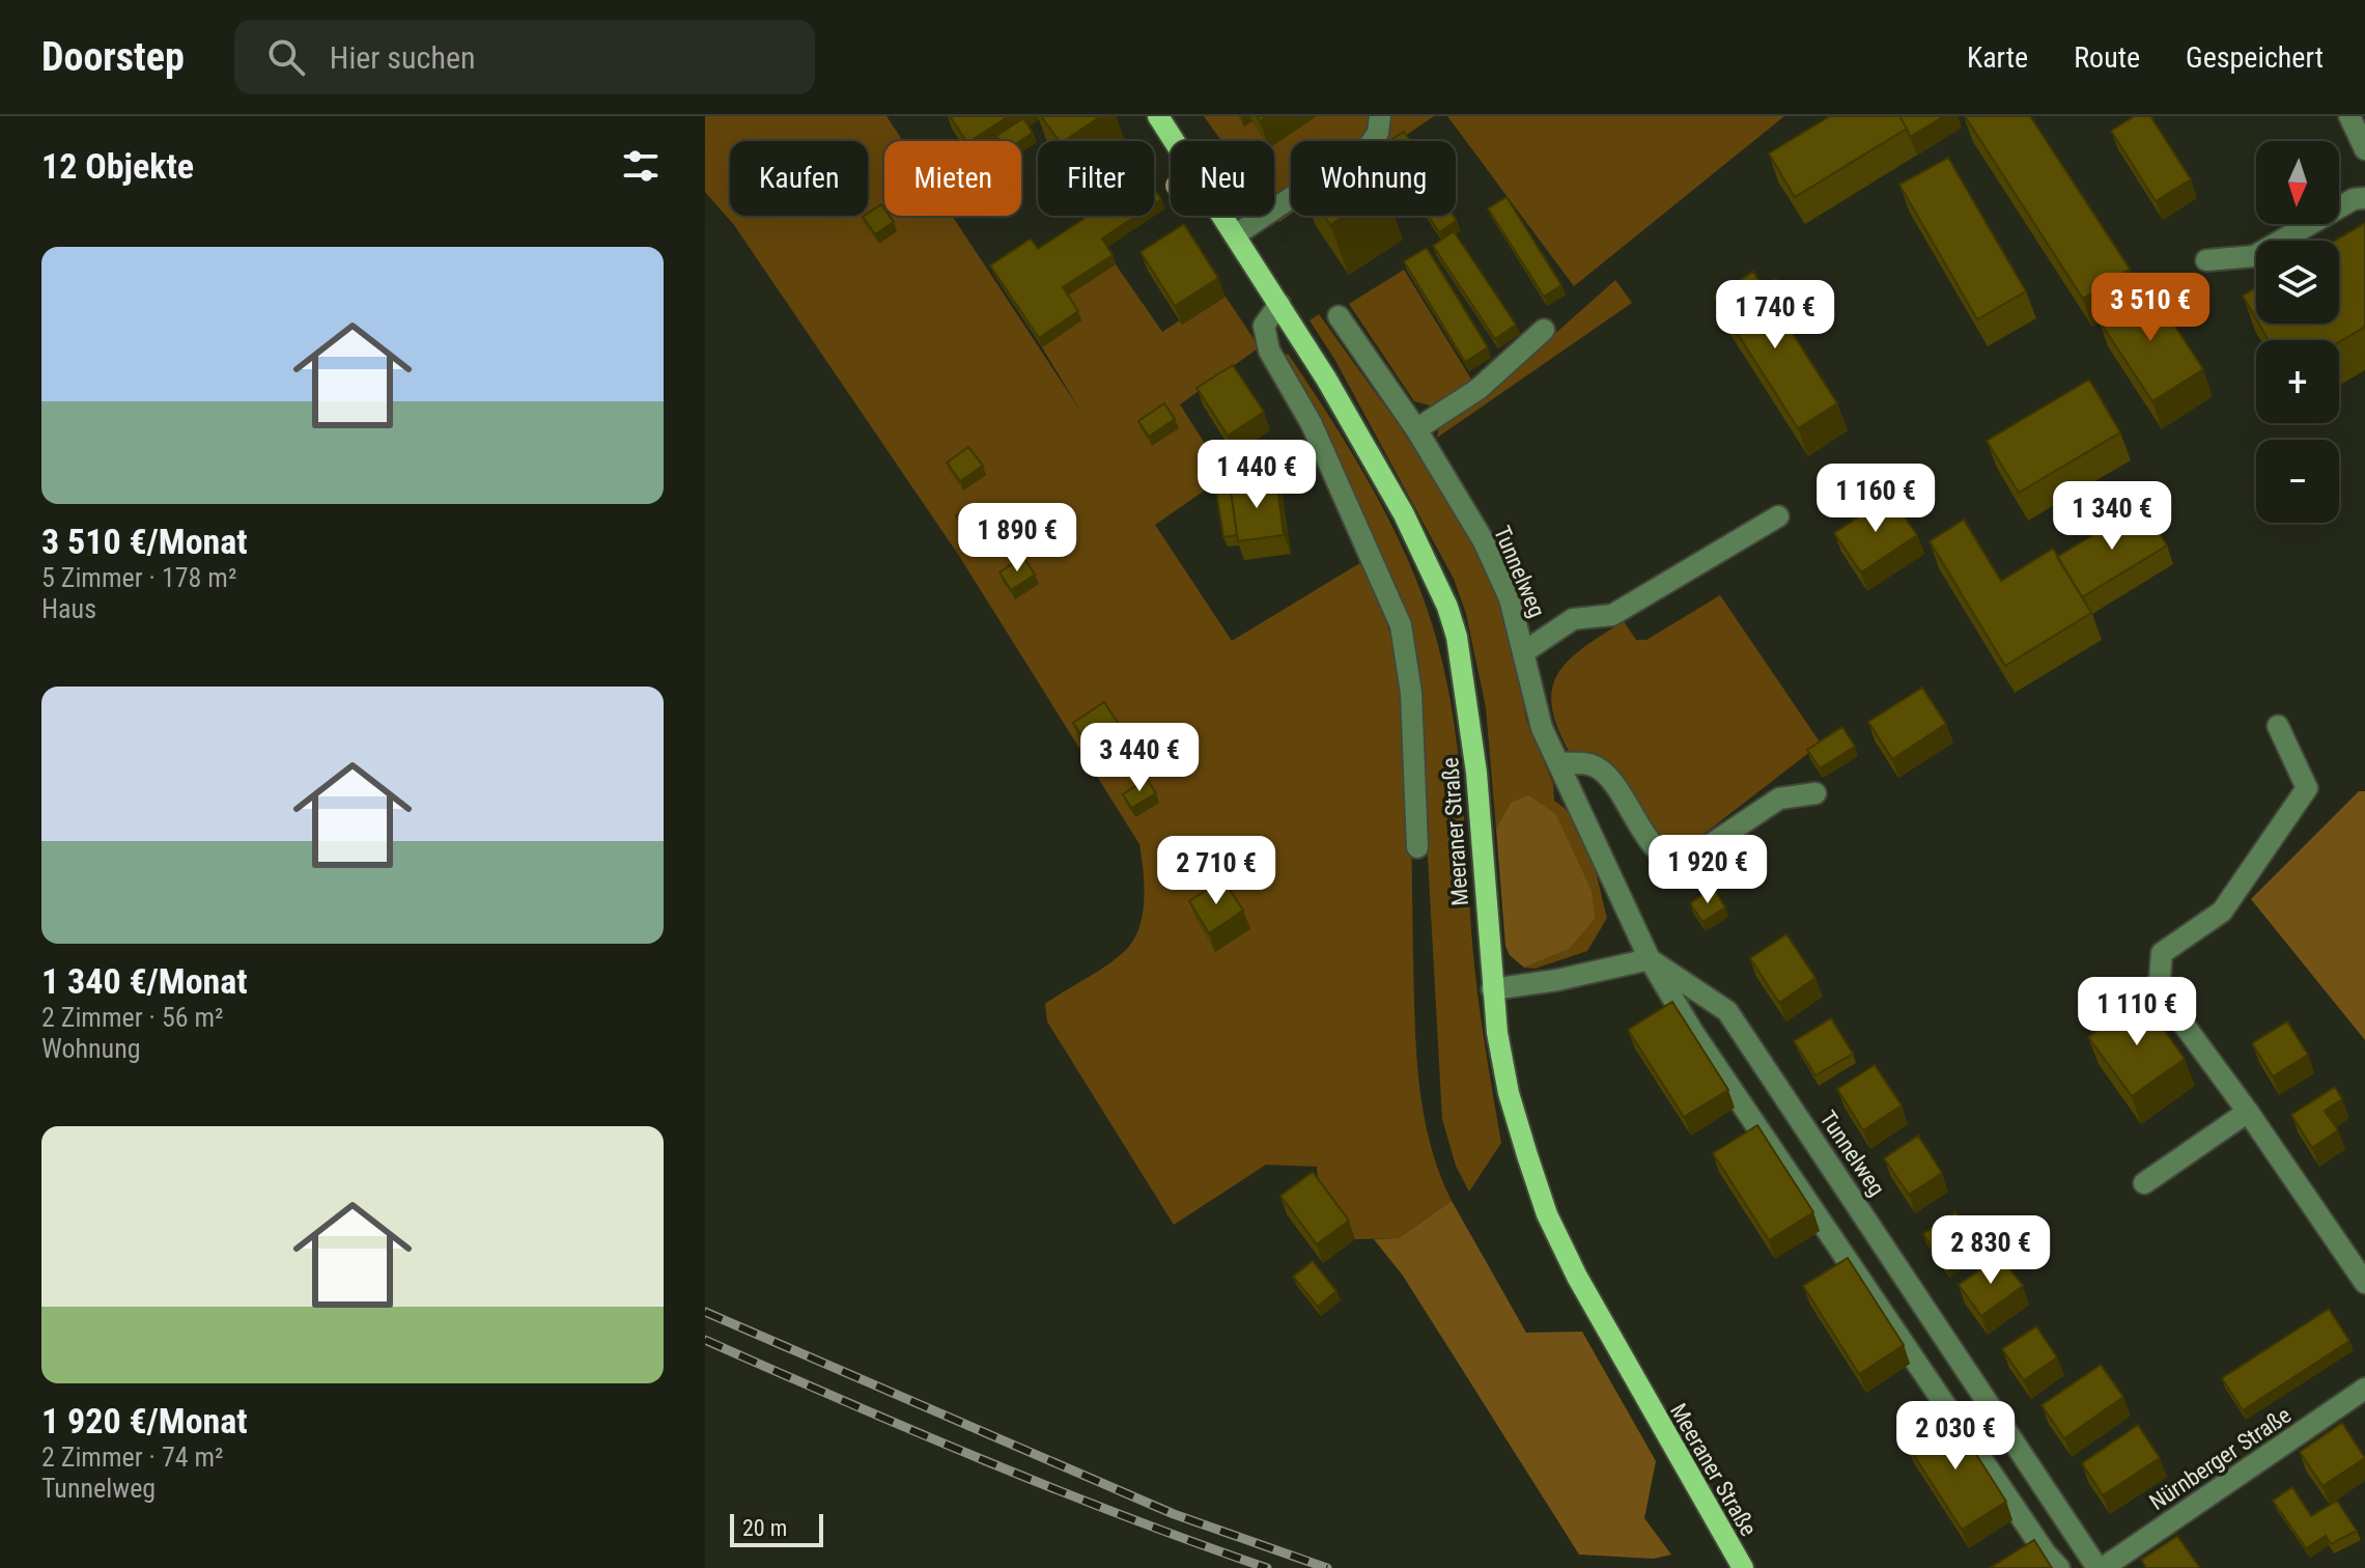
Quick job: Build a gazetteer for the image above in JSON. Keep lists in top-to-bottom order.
{
  "streets": {
    "main road": ["Meeraner Straße"],
    "street": ["Tunnelweg", "Nürnberger Straße"]
  },
  "crossings": [
    ["Tunnelweg", "Nürnberger Straße"]
  ],
  "scale_bar": "20 m",
  "north": "bottom",
  "page": {
    "header": "Doorstep",
    "search": "Hier suchen",
    "nav": ["Karte", "Route", "Gespeichert"],
    "heading": "12 Objekte",
    "map_buttons": ["+", "−"],
    "chip": [
      "Kaufen",
      "Mieten",
      "Filter",
      "Neu",
      "Wohnung"
    ],
    "list": [
      {
        "name": "3 510 €/Monat",
        "note": "5 Zimmer · 178 m² · Haus"
      },
      {
        "name": "1 340 €/Monat",
        "note": "2 Zimmer · 56 m² · Wohnung"
      },
      {
        "name": "1 920 €/Monat",
        "note": "2 Zimmer · 74 m² · Tunnelweg"
      }
    ],
    "price": [
      "3 510 €",
      "1 740 €",
      "1 440 €",
      "1 160 €",
      "1 340 €",
      "1 890 €",
      "3 440 €",
      "1 920 €",
      "2 710 €",
      "1 110 €",
      "2 830 €",
      "2 030 €"
    ],
    "scale": "20 m"
  }
}
